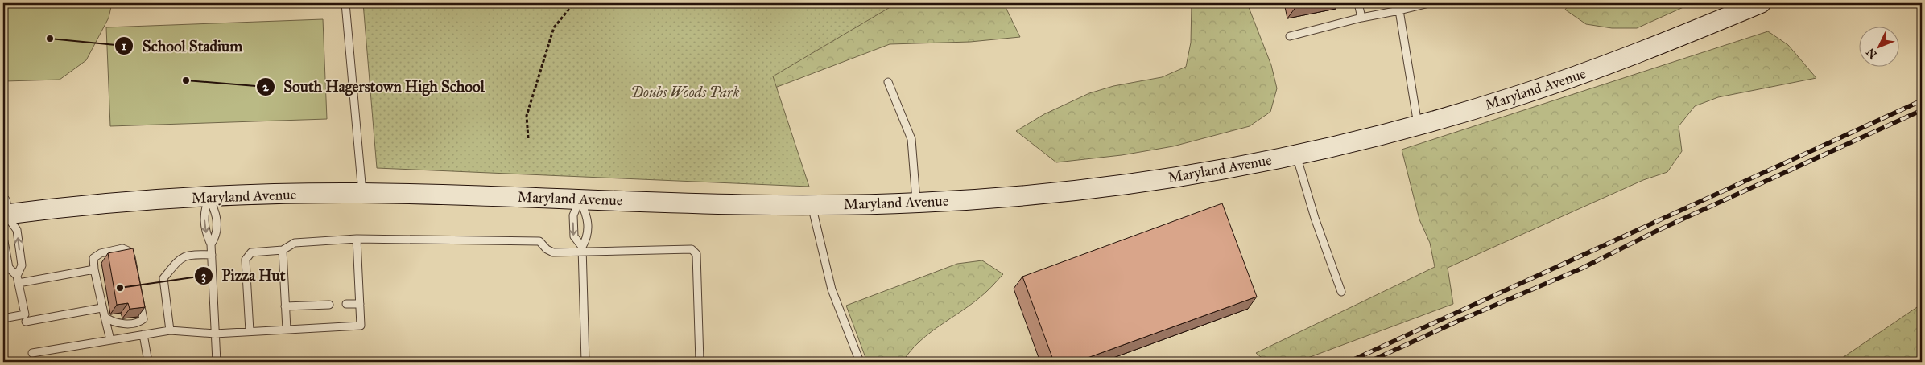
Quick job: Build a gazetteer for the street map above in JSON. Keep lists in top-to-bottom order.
{
  "streets": {
    "main road": ["Maryland Avenue"]
  },
  "parks": ["Doubs Woods Park"],
  "places": ["School Stadium", "South Hagerstown High School", "Pizza Hut"],
  "north": "bottom left"
}
